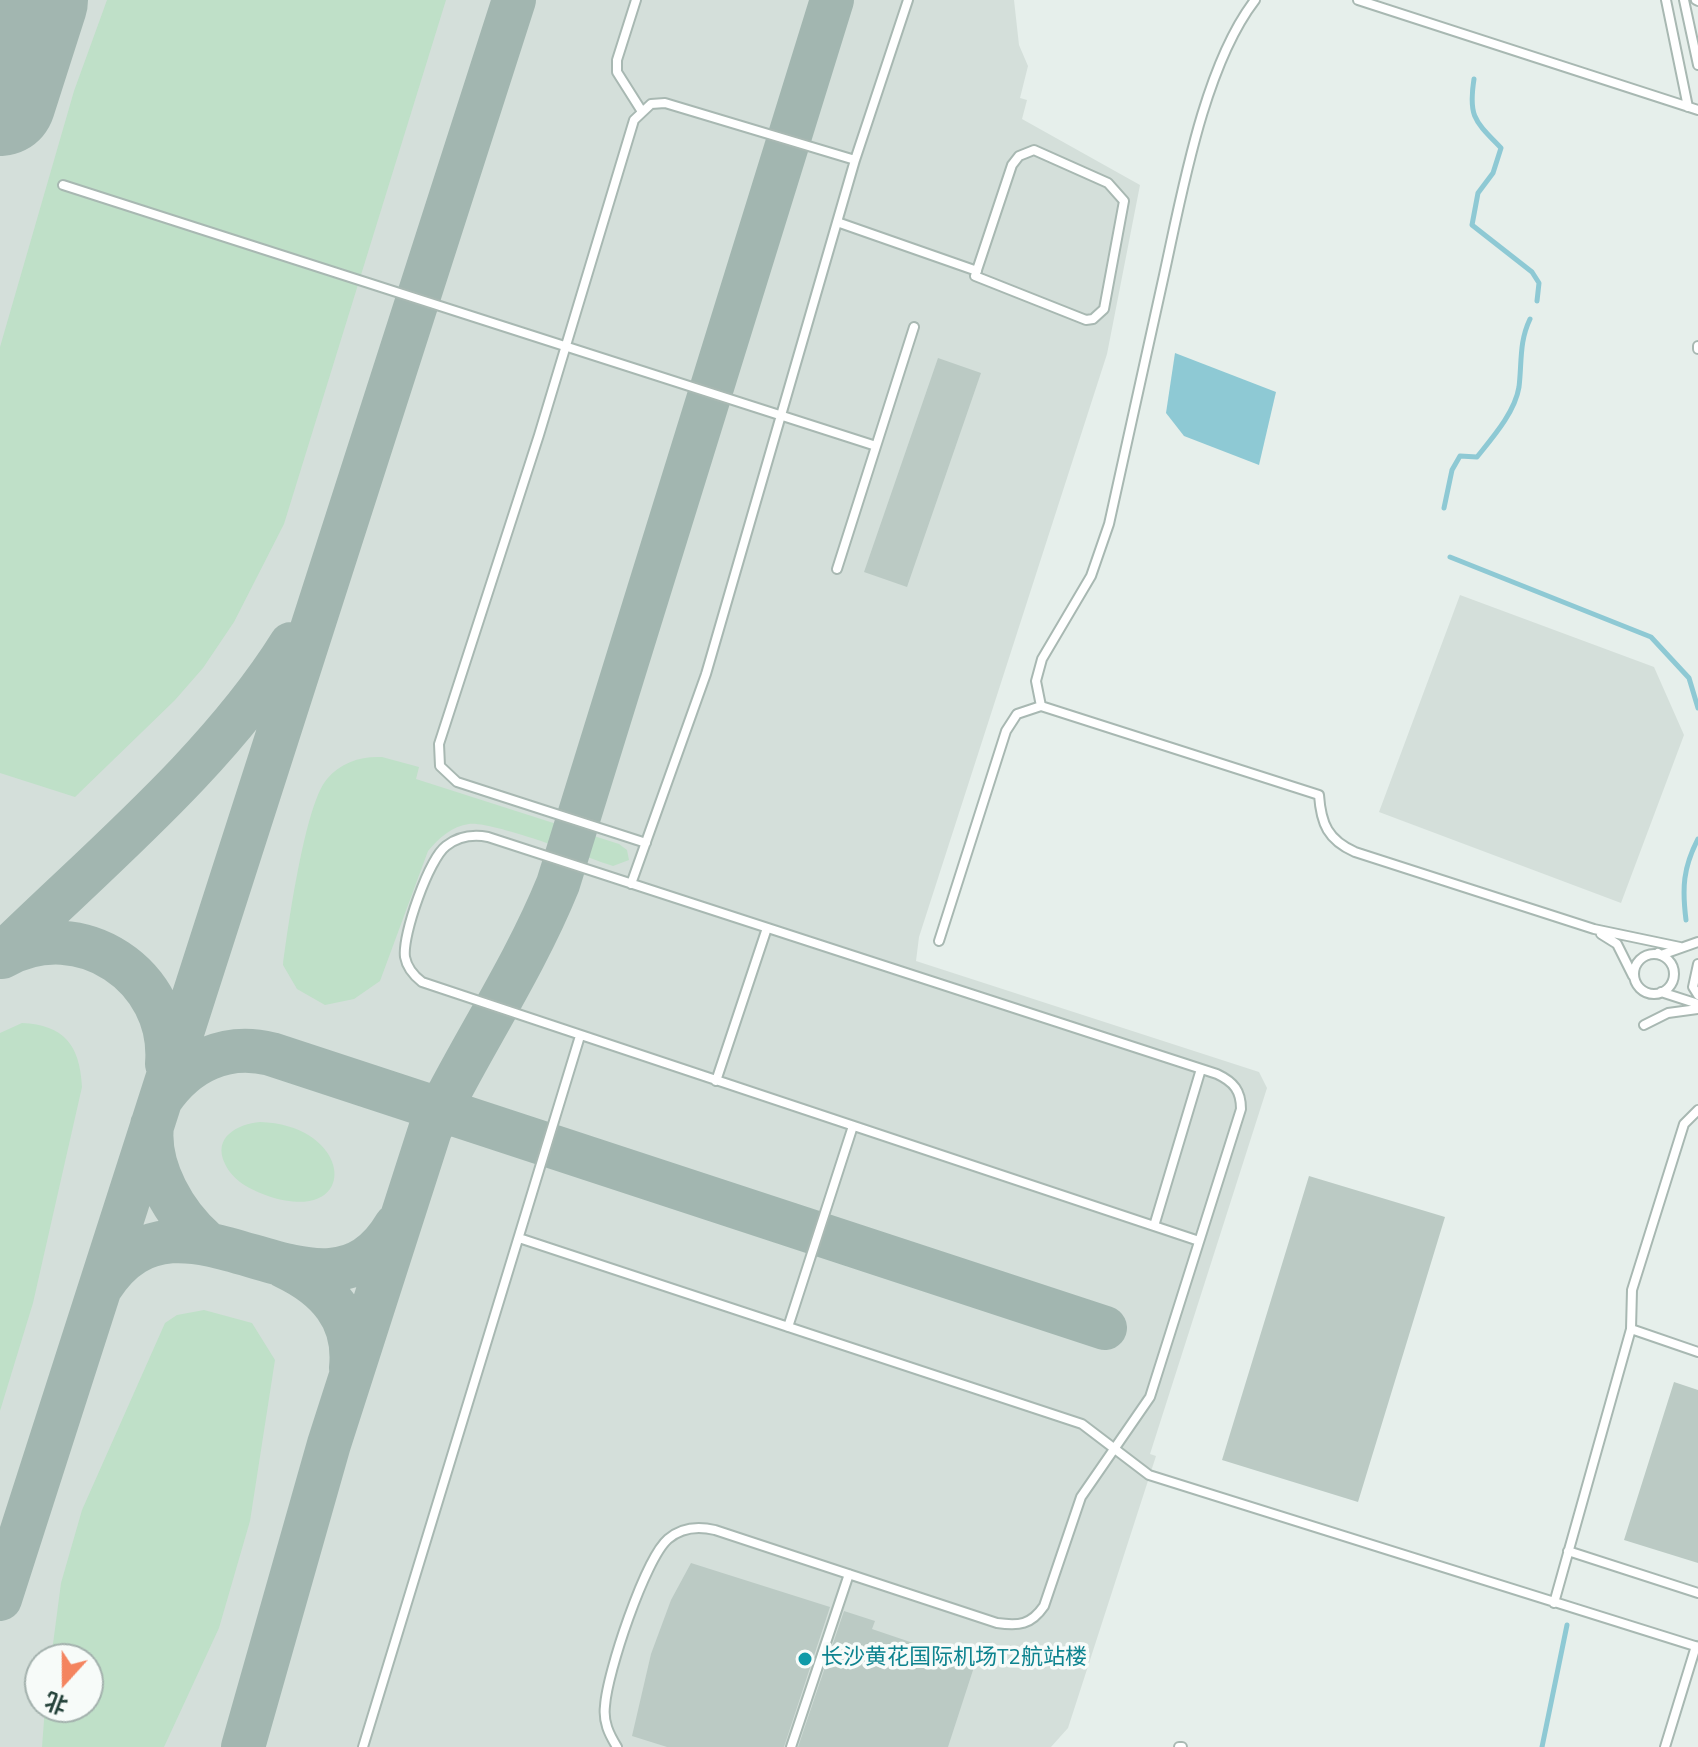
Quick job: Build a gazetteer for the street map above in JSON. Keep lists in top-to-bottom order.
{
  "places": ["长沙黄花国际机场T2航站楼"],
  "north": "bottom"
}
